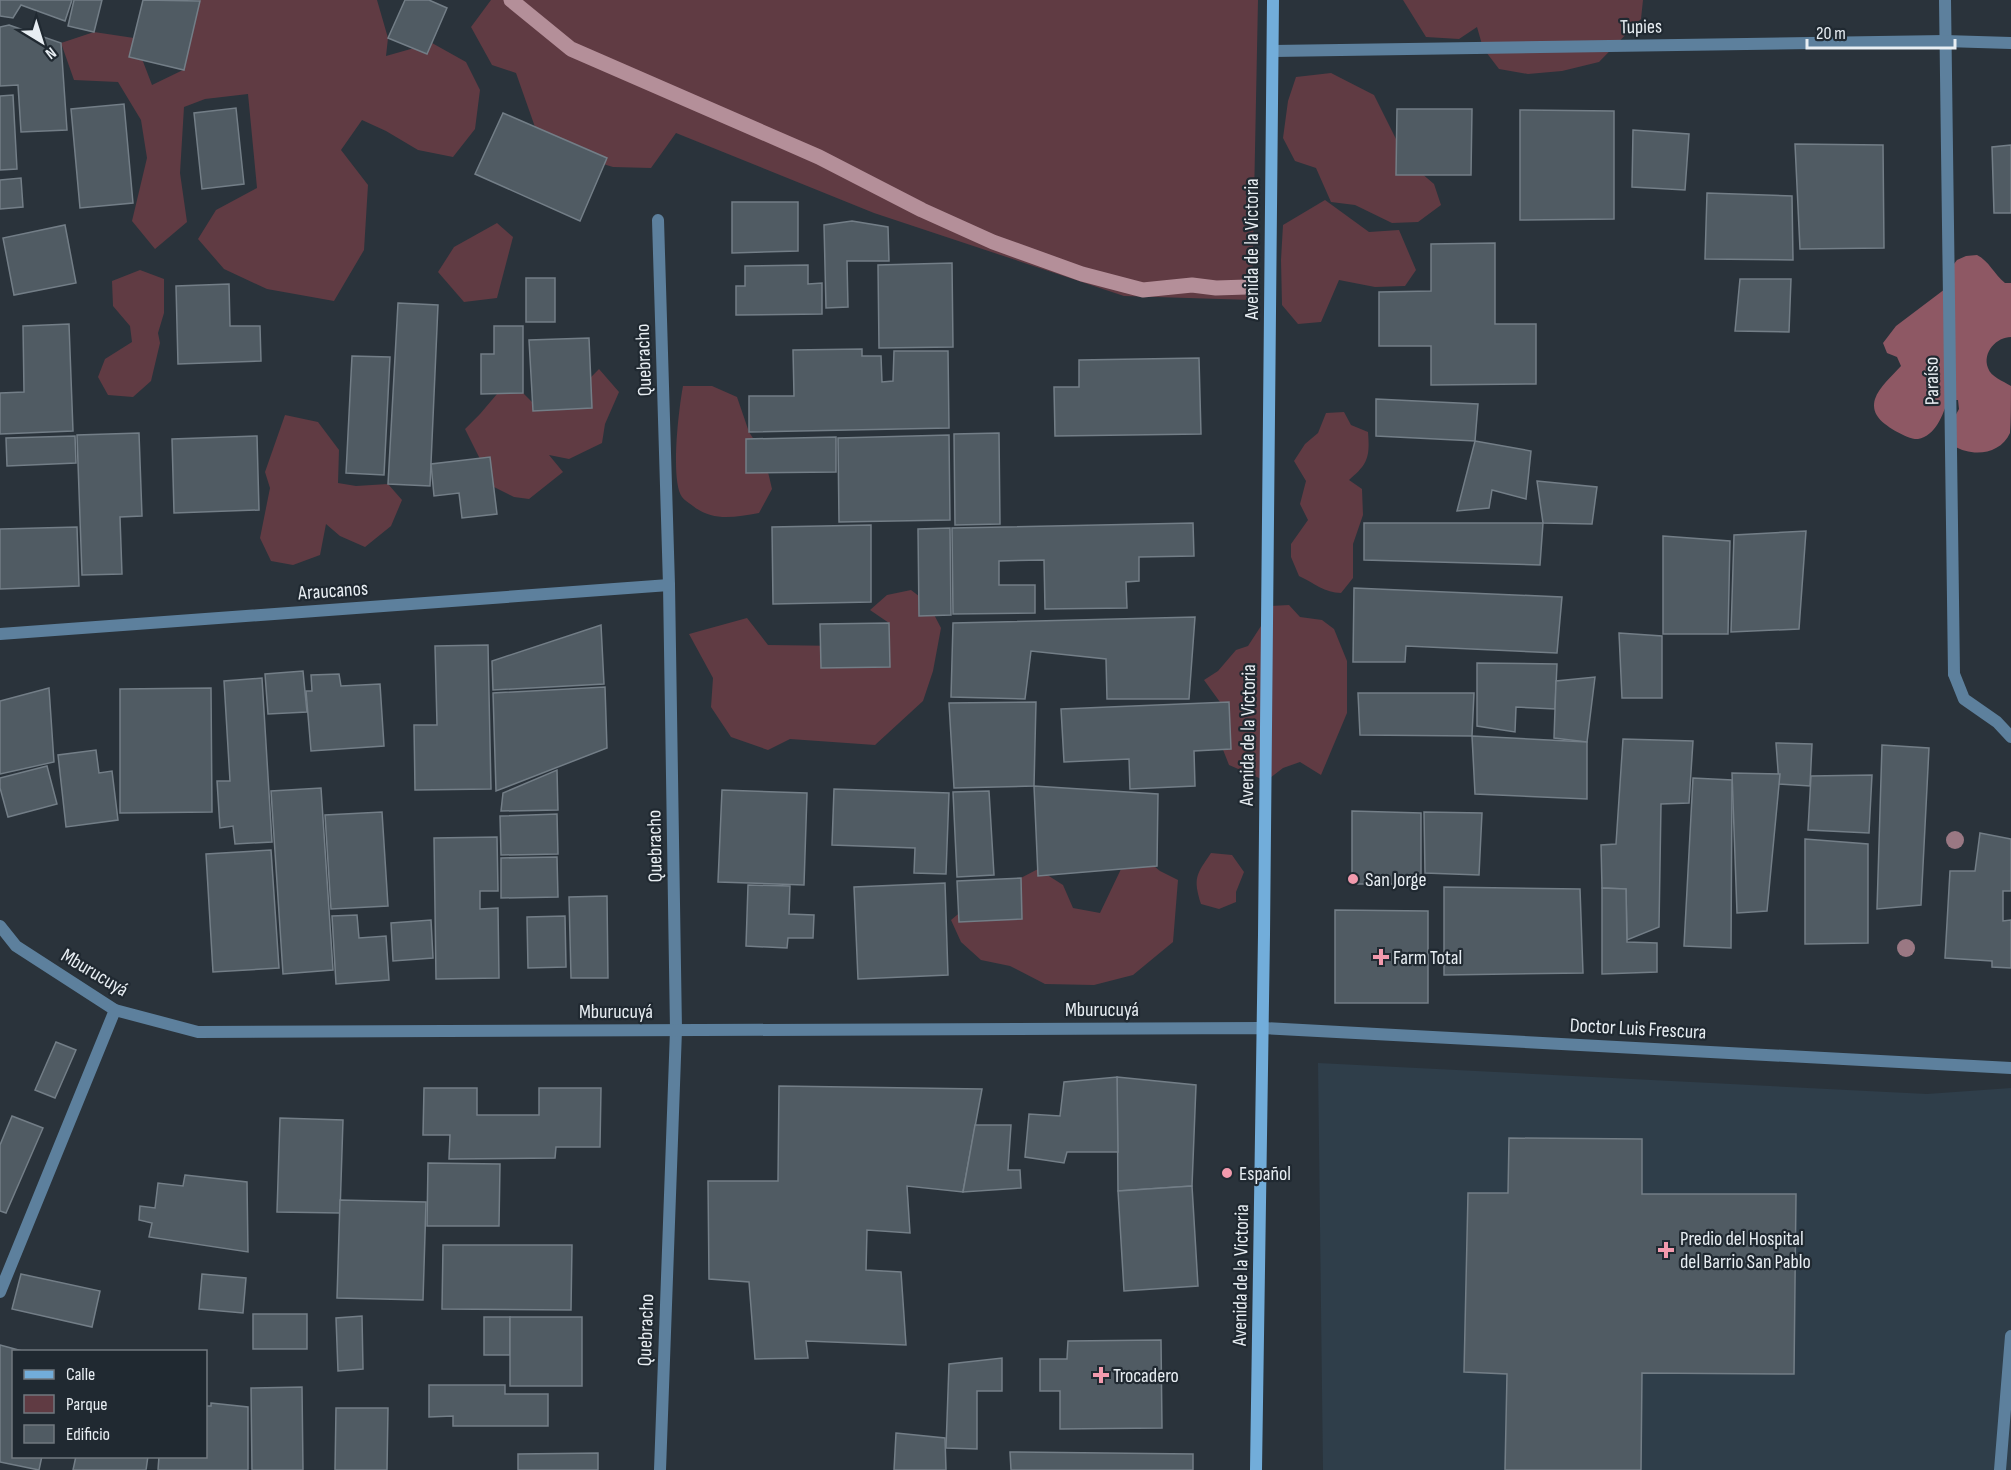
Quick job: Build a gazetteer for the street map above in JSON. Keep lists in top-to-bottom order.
{
  "streets": {
    "main road": ["Avenida de la Victoria"],
    "street": [
      "Tupies",
      "Quebracho",
      "Paraíso",
      "Araucanos",
      "Mburucuyá",
      "Doctor Luis Frescura"
    ]
  },
  "crossings": [
    ["Tupies", "Avenida de la Victoria"],
    ["Tupies", "Paraíso"],
    ["Avenida de la Victoria", "Mburucuyá"],
    ["Avenida de la Victoria", "Doctor Luis Frescura"],
    ["Quebracho", "Araucanos"],
    ["Quebracho", "Mburucuyá"],
    ["Mburucuyá", "Doctor Luis Frescura"]
  ],
  "places": {
    "other": ["San Jorge", "Español"],
    "health": ["Farm Total", "Predio del Hospital del Barrio San Pablo", "Trocadero"]
  },
  "legend": ["Calle", "Parque", "Edificio"],
  "scale_bar": "20 m",
  "north": "bottom right"
}
